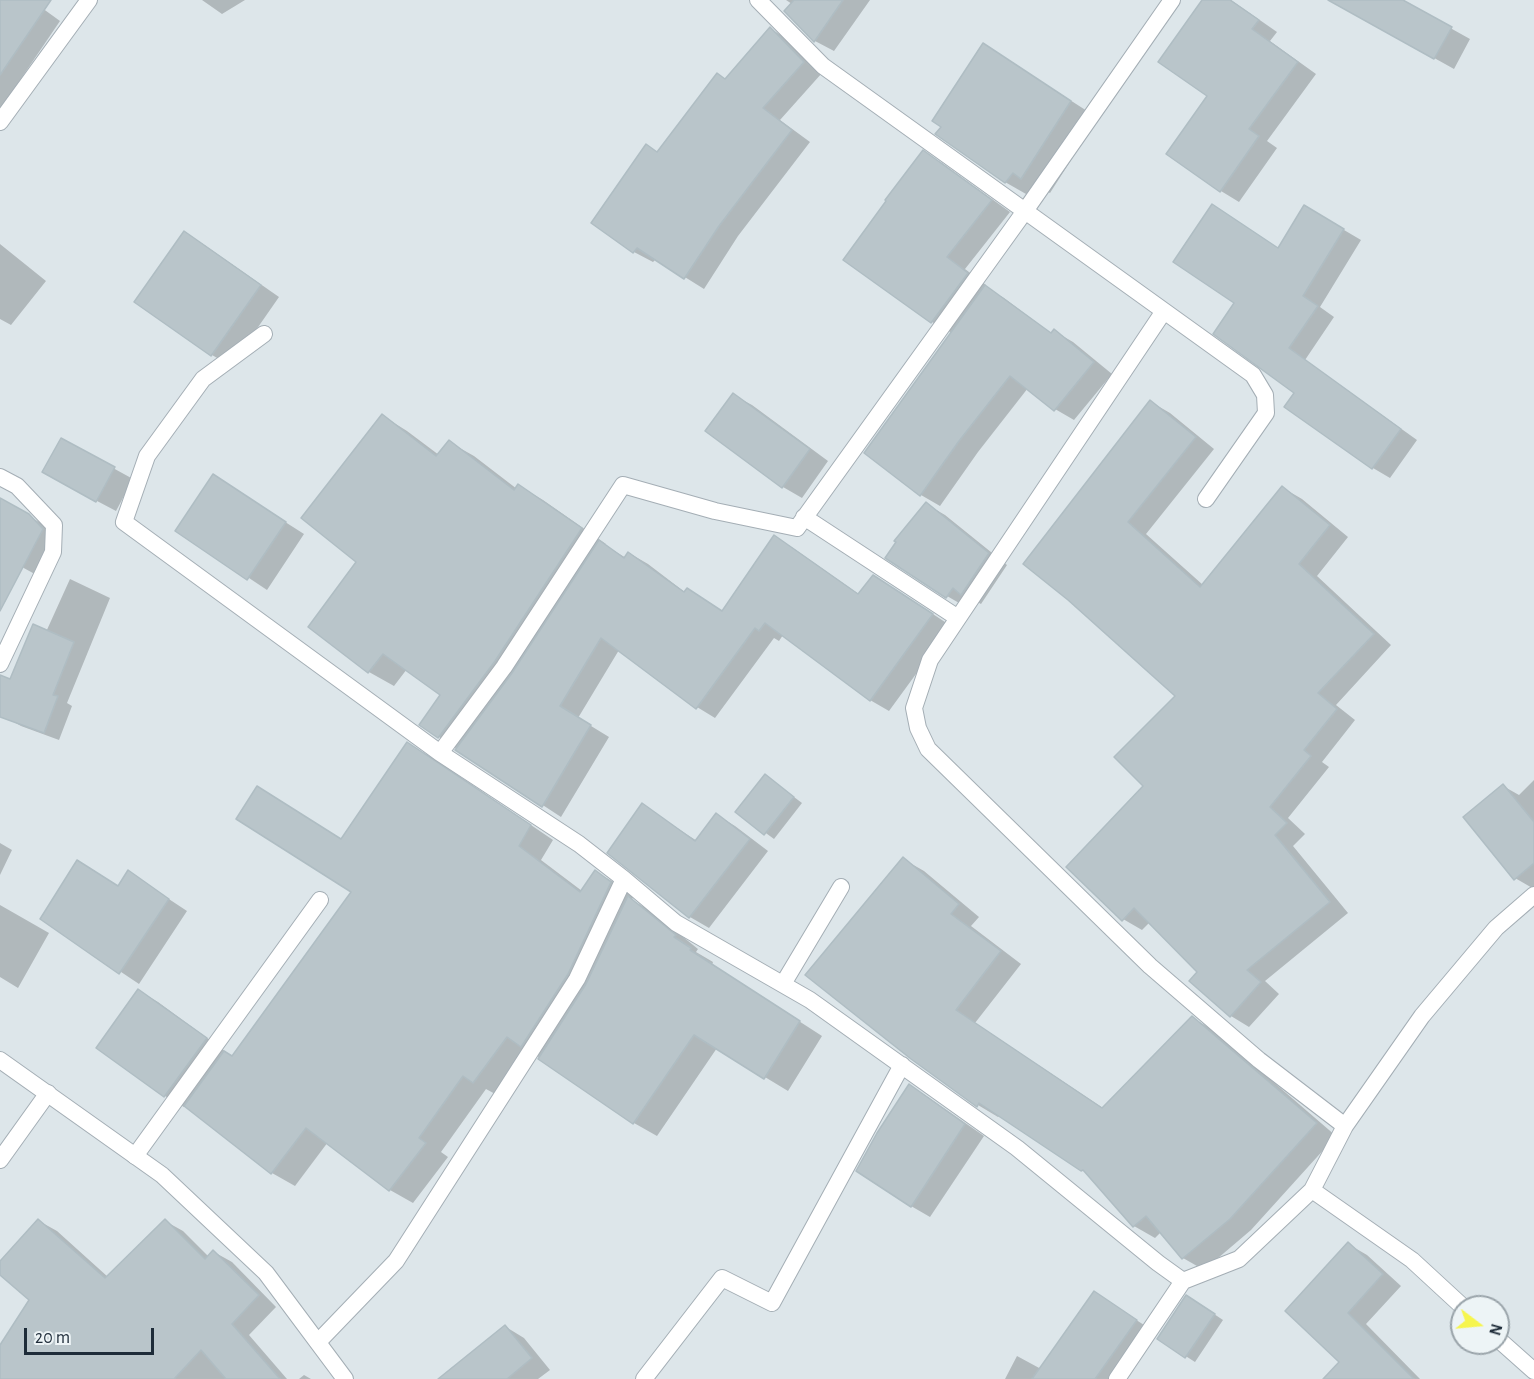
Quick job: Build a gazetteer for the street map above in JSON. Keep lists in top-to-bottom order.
{
  "scale_bar": "20 m",
  "north": "right"
}
